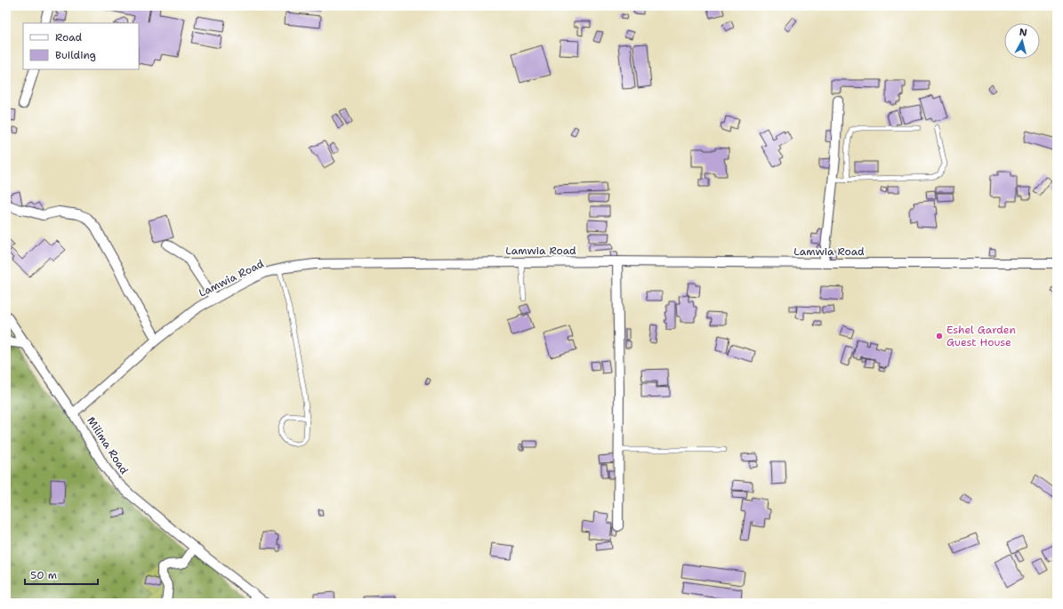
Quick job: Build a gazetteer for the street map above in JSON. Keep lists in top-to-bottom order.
{
  "streets": {
    "street": ["Lamwia Road", "Milima Road"]
  },
  "crossings": [
    ["Lamwia Road", "Milima Road"]
  ],
  "places": ["Eshel Garden Guest House"],
  "legend": ["Road", "Building"],
  "scale_bar": "50 m",
  "north": "top"
}
